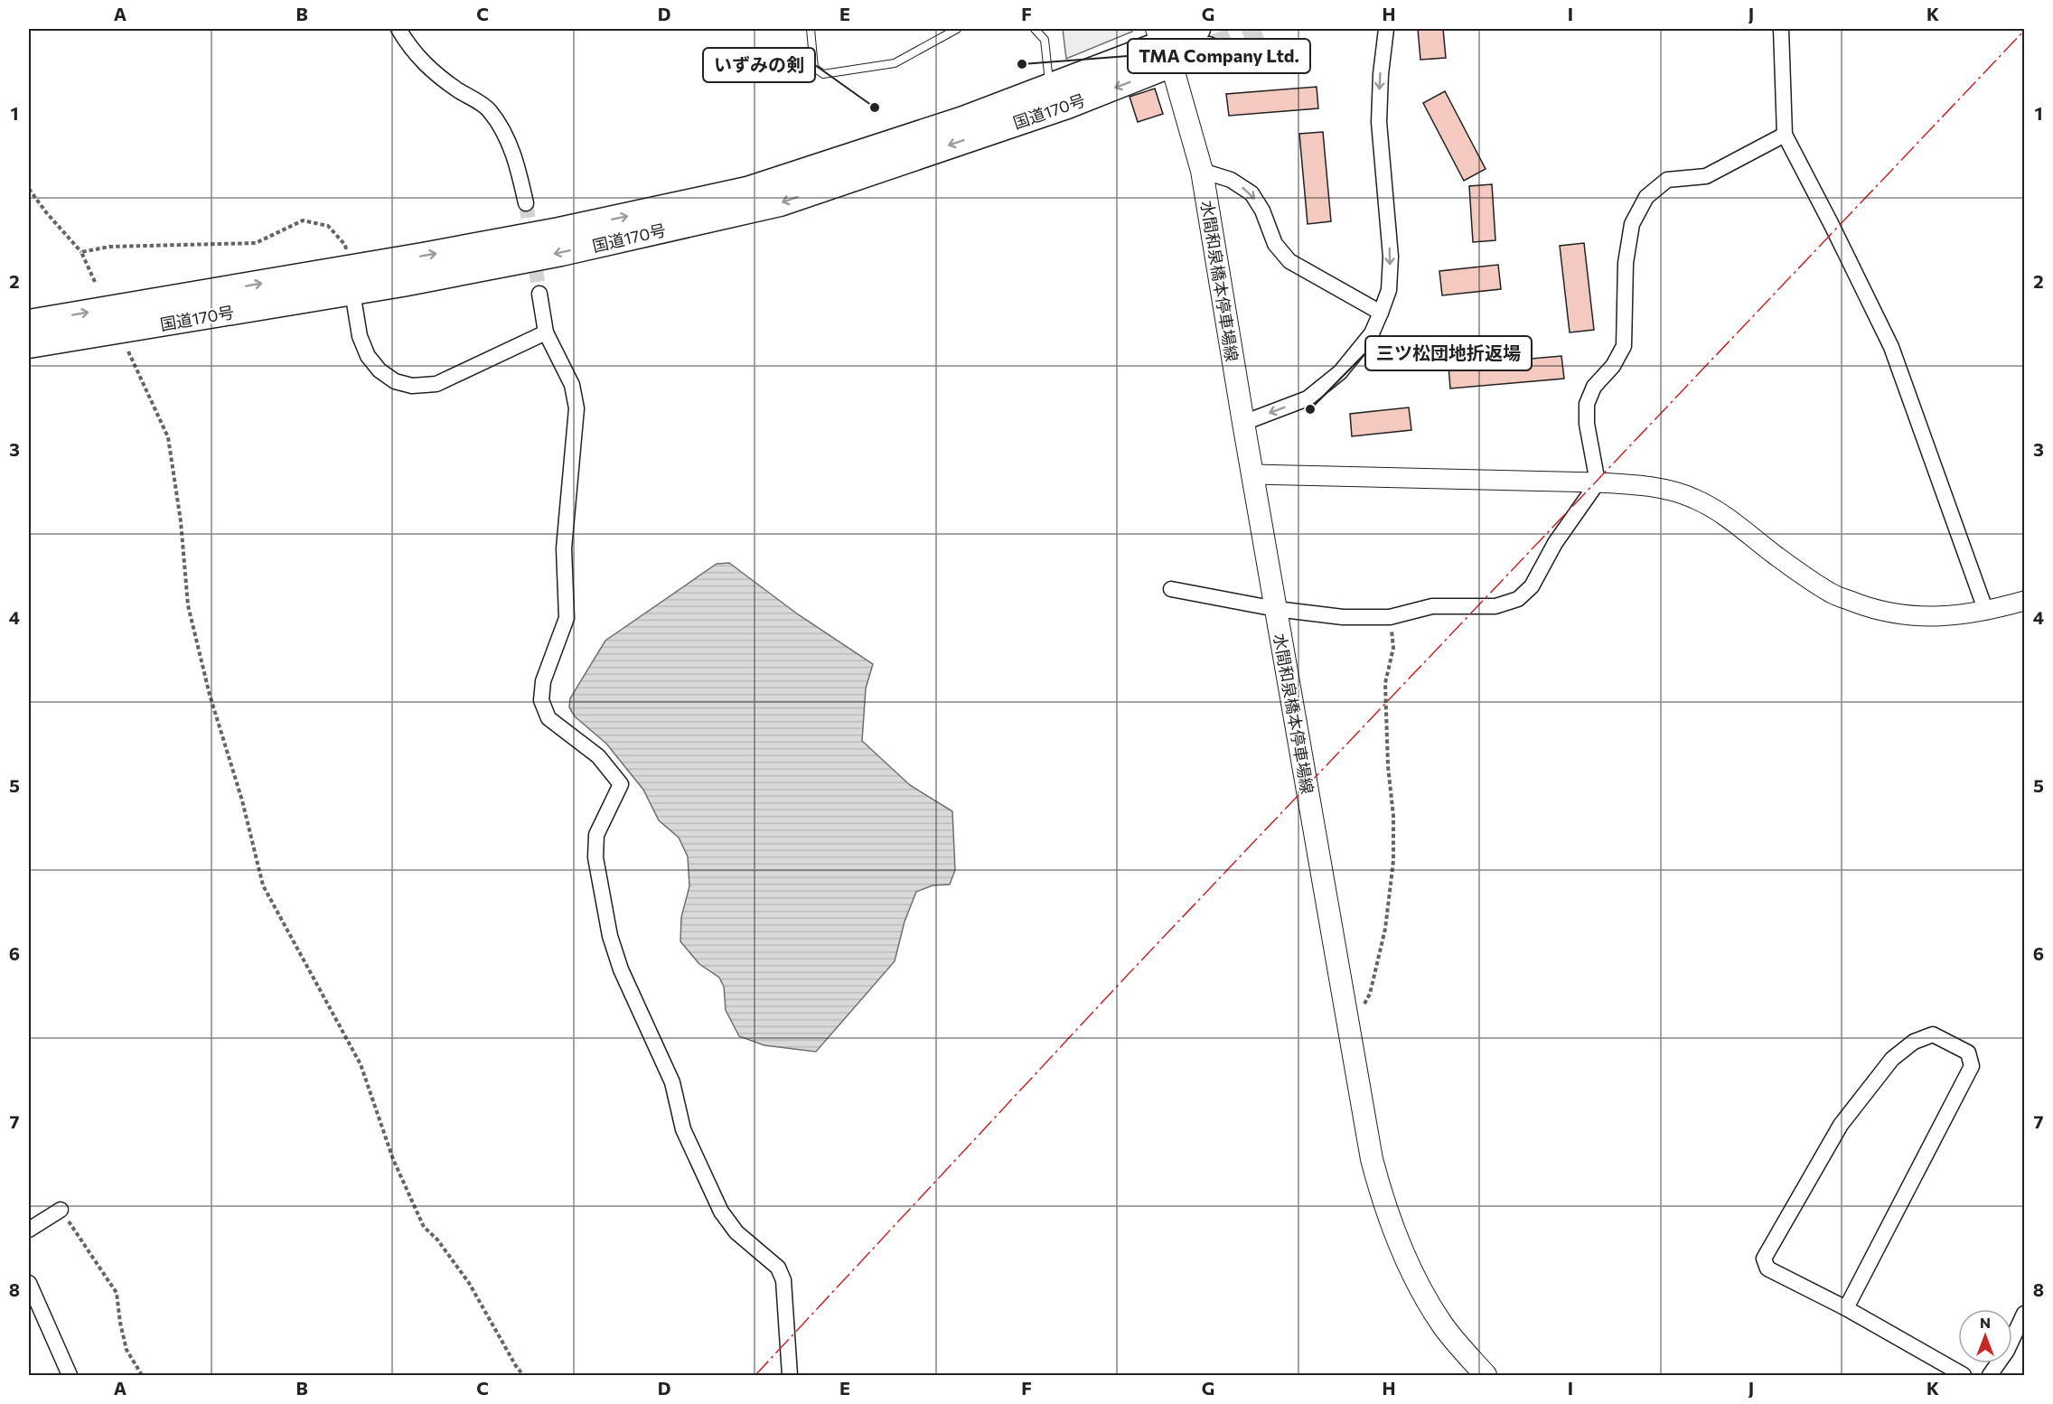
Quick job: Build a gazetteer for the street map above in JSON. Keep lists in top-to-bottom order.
{
  "streets": {
    "highway": ["国道170号"],
    "main road": ["水間和泉橋本停車場線"]
  },
  "crossings": [
    ["国道170号", "水間和泉橋本停車場線"]
  ],
  "places": ["TMA Company Ltd.", "いずみの剣", "三ツ松団地折返場"],
  "north": "top",
  "grid": {
    "columns": [
      "A",
      "B",
      "C",
      "D",
      "E",
      "F",
      "G",
      "H",
      "I",
      "J",
      "K"
    ],
    "rows": [
      "1",
      "2",
      "3",
      "4",
      "5",
      "6",
      "7",
      "8"
    ]
  }
}
